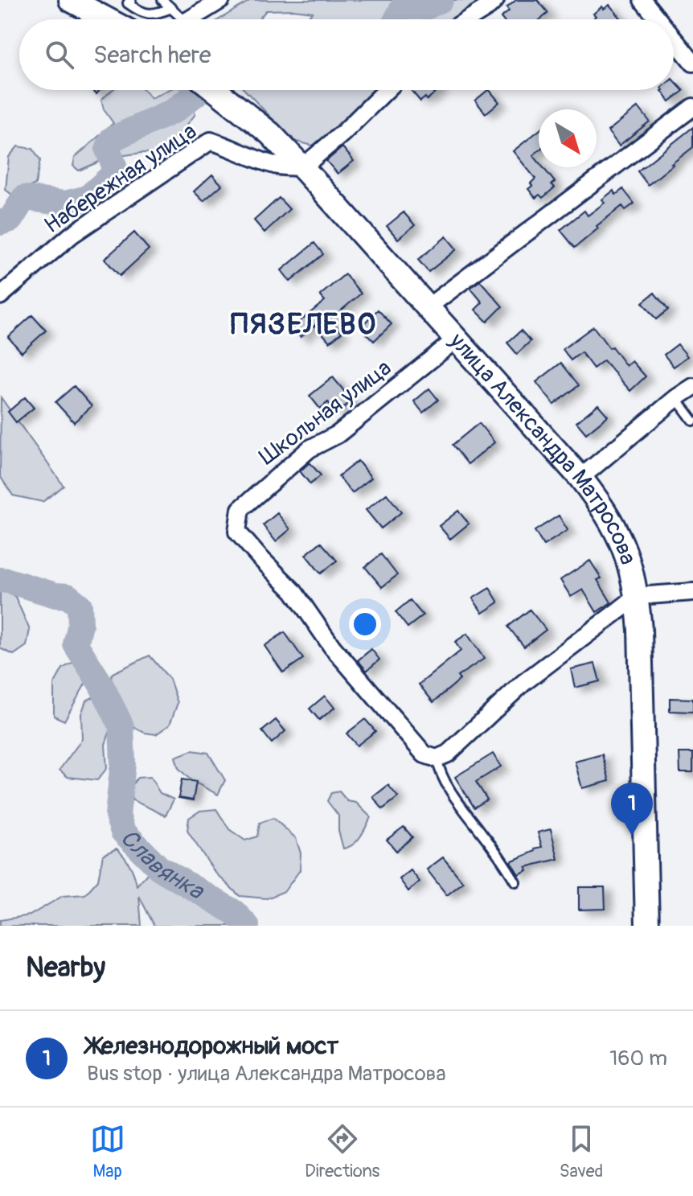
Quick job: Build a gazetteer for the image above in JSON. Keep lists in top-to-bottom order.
{
  "streets": {
    "main road": ["улица Александра Матросова"],
    "street": ["Набережная улица", "Школьная улица"]
  },
  "crossings": [
    ["Набережная улица", "улица Александра Матросова"],
    ["Школьная улица", "улица Александра Матросова"]
  ],
  "districts": ["ПЯЗЕЛЕВО"],
  "water": ["Славянка"],
  "north": "bottom right",
  "page": {
    "search": "Search here",
    "pins": "1",
    "heading": "Nearby",
    "list": [
      {
        "mark": "1",
        "name": "Железнодорожный мост",
        "note": "Bus stop · улица Александра Матросова",
        "value": "160 m"
      }
    ],
    "nav": ["Map", "Directions", "Saved"]
  }
}
